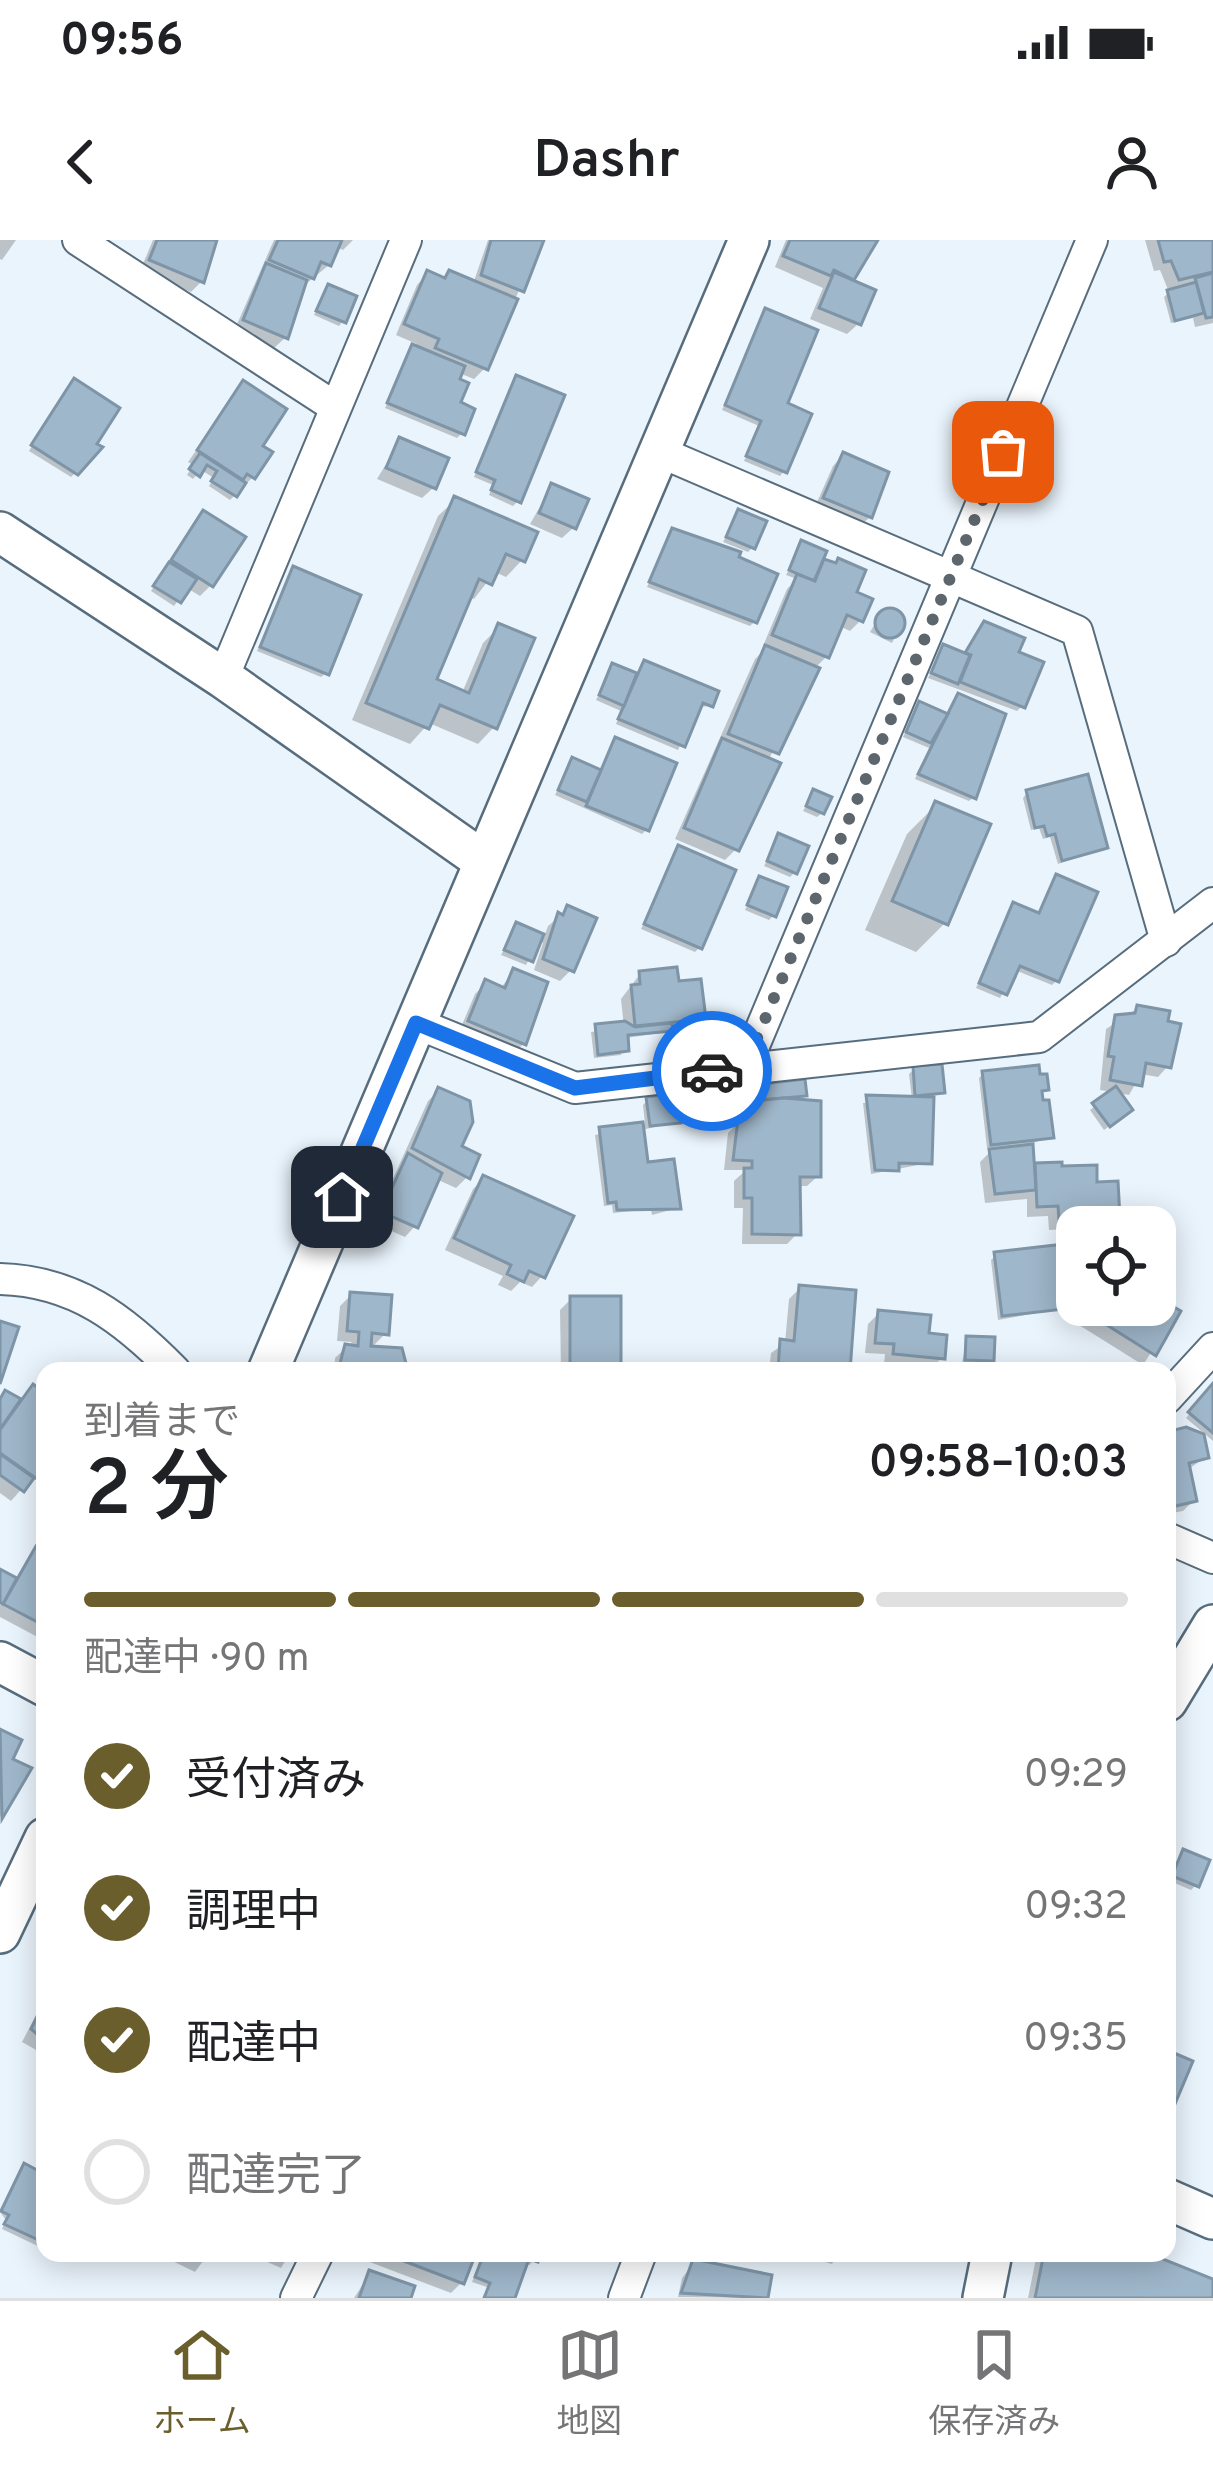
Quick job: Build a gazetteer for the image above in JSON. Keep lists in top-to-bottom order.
{
  "page": {
    "status": "09:56",
    "header": "Dashr",
    "heading": ["2 分", "到着まで", "09:58–10:03"],
    "bar": "配達中 · 90 m",
    "list": [
      ["受付済み", "09:29"],
      ["調理中", "09:32"],
      ["配達中", "09:35"],
      "配達完了"
    ],
    "tabs": ["ホーム", "地図", "保存済み"]
  }
}
